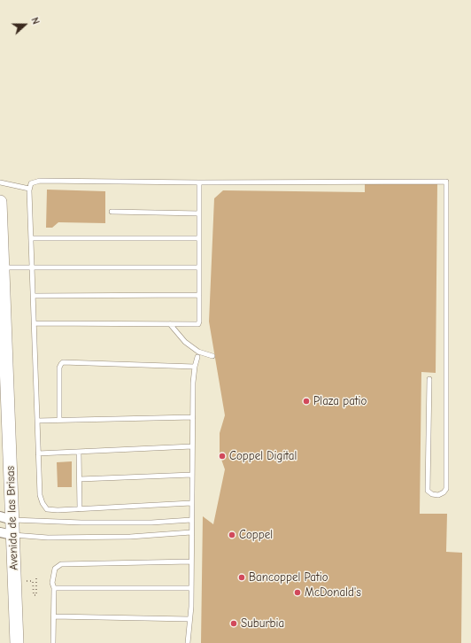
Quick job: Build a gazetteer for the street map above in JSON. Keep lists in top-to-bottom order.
{
  "streets": {
    "main road": ["Avenida de las Brisas"]
  },
  "places": [
    "Plaza patio",
    "Coppel Digital",
    "Coppel",
    "Bancoppel Patio",
    "McDonald's",
    "Suburbia"
  ],
  "north": "right"
}
